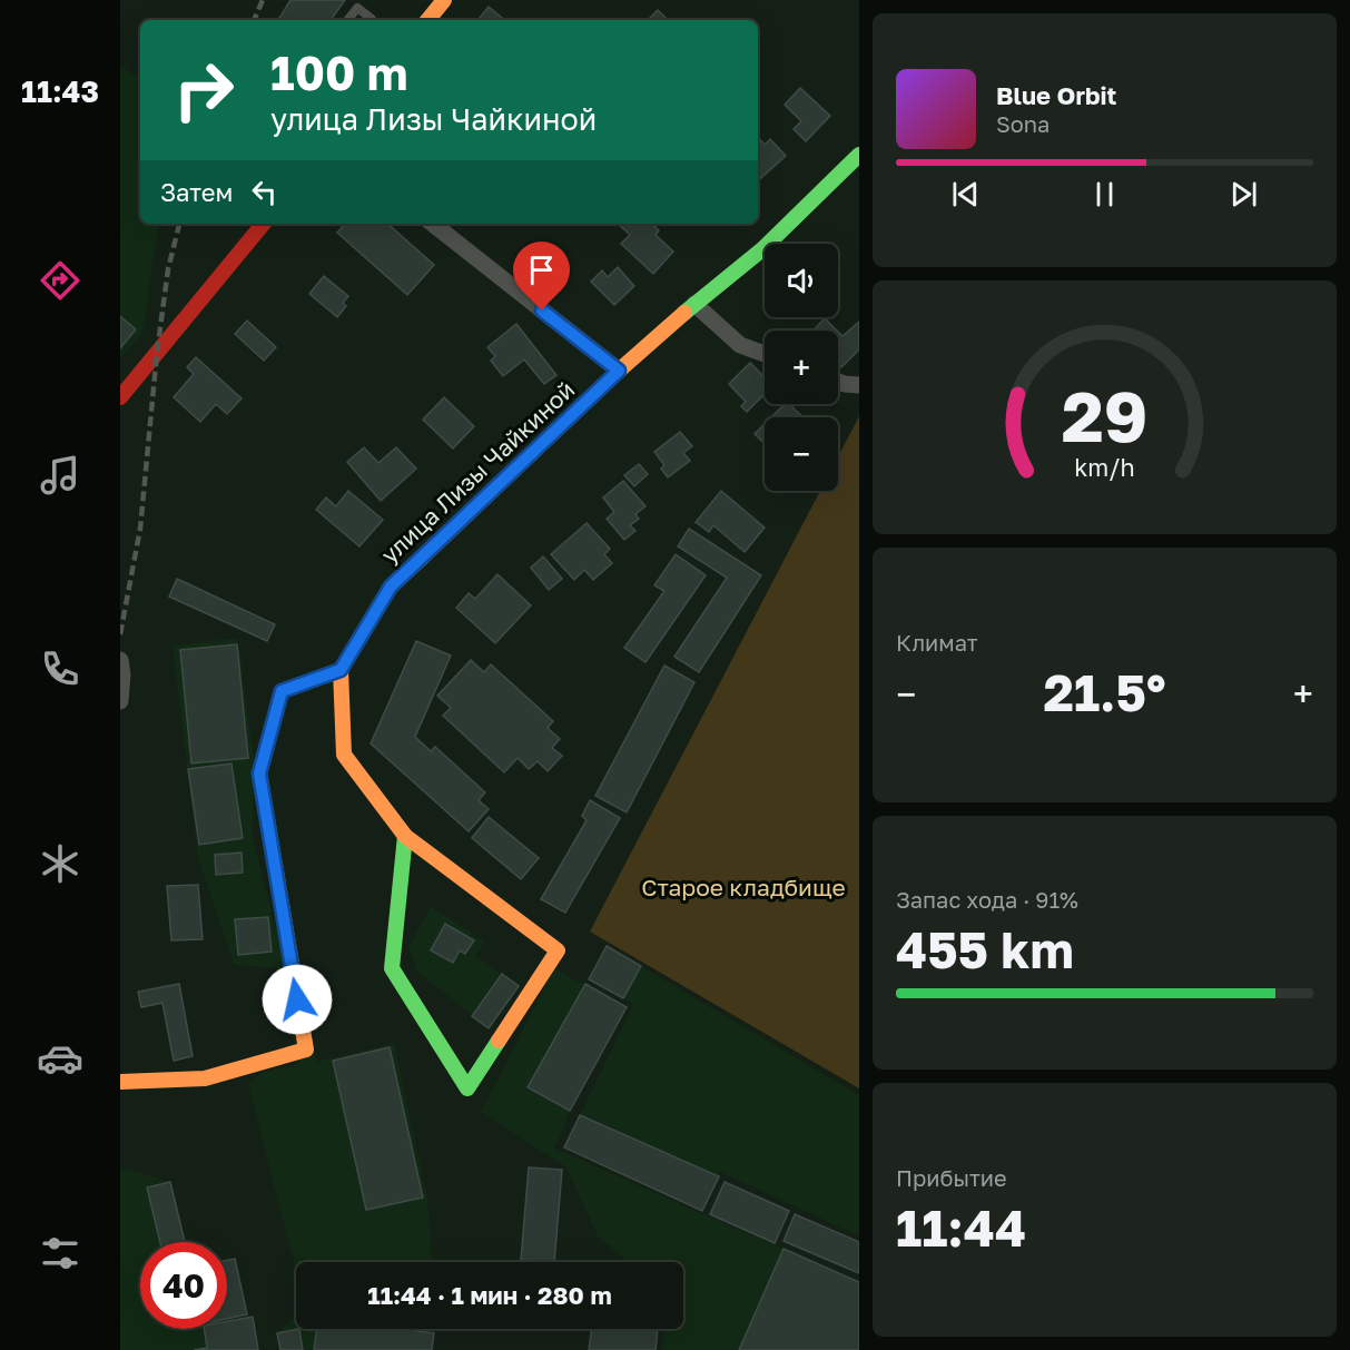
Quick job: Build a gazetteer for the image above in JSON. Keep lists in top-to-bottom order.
{
  "streets": {
    "street": ["улица Лизы Чайкиной"]
  },
  "parks": ["Старое кладбище"],
  "page": {
    "tabs": "11:43",
    "turn": ["100 m", "улица Лизы Чайкиной"],
    "song": ["Blue Orbit", "Sona"],
    "then": "Затем",
    "map_buttons": ["+", "−"],
    "tile": [
      "Климат",
      ["Запас хода · 91%", "455 km"],
      ["Прибытие", "11:44"]
    ],
    "heat": ["−", "21.5°", "+"],
    "limit": "40",
    "trip": "11:44 · 1 мин · 280 m",
    "gauge": ["29", "km/h"]
  }
}
